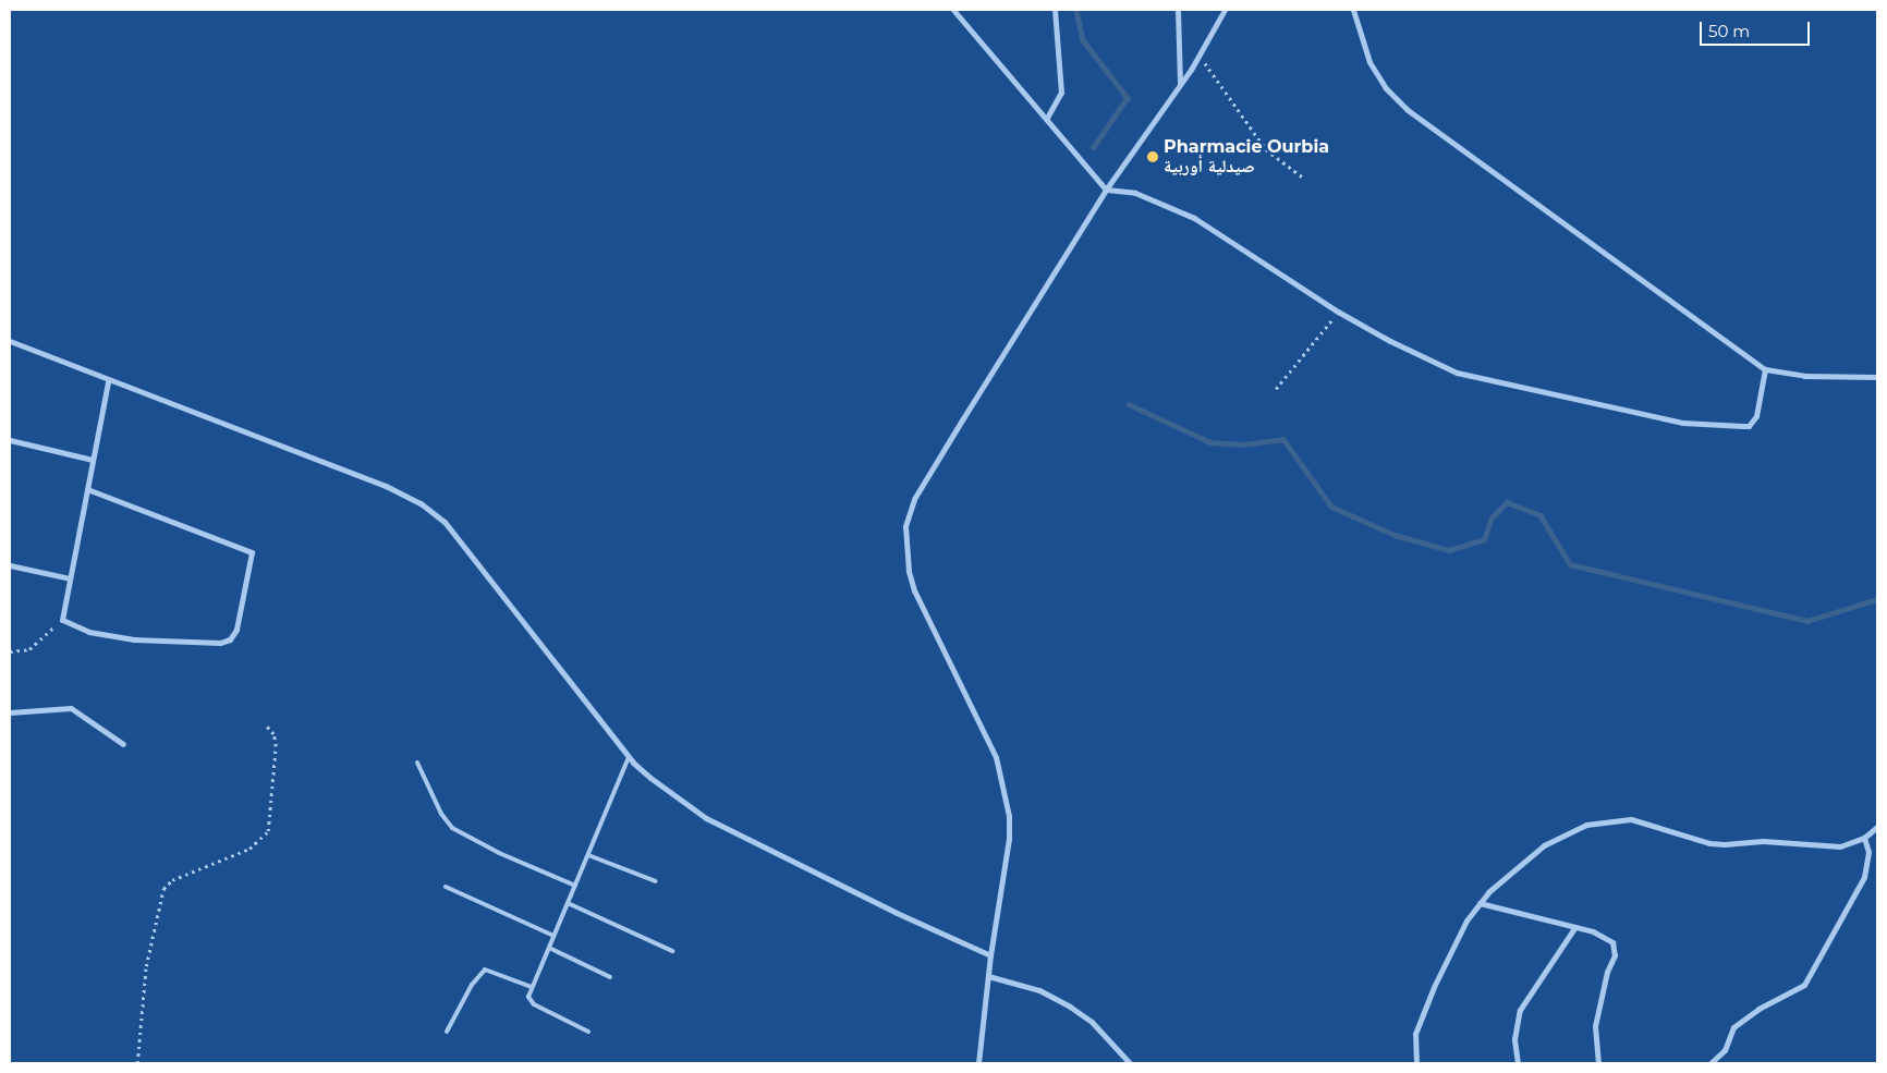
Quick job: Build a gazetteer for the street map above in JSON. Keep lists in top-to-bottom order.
{
  "places": ["Pharmacie Ourbia صيدلية أوربية"],
  "scale_bar": "50 m"
}
